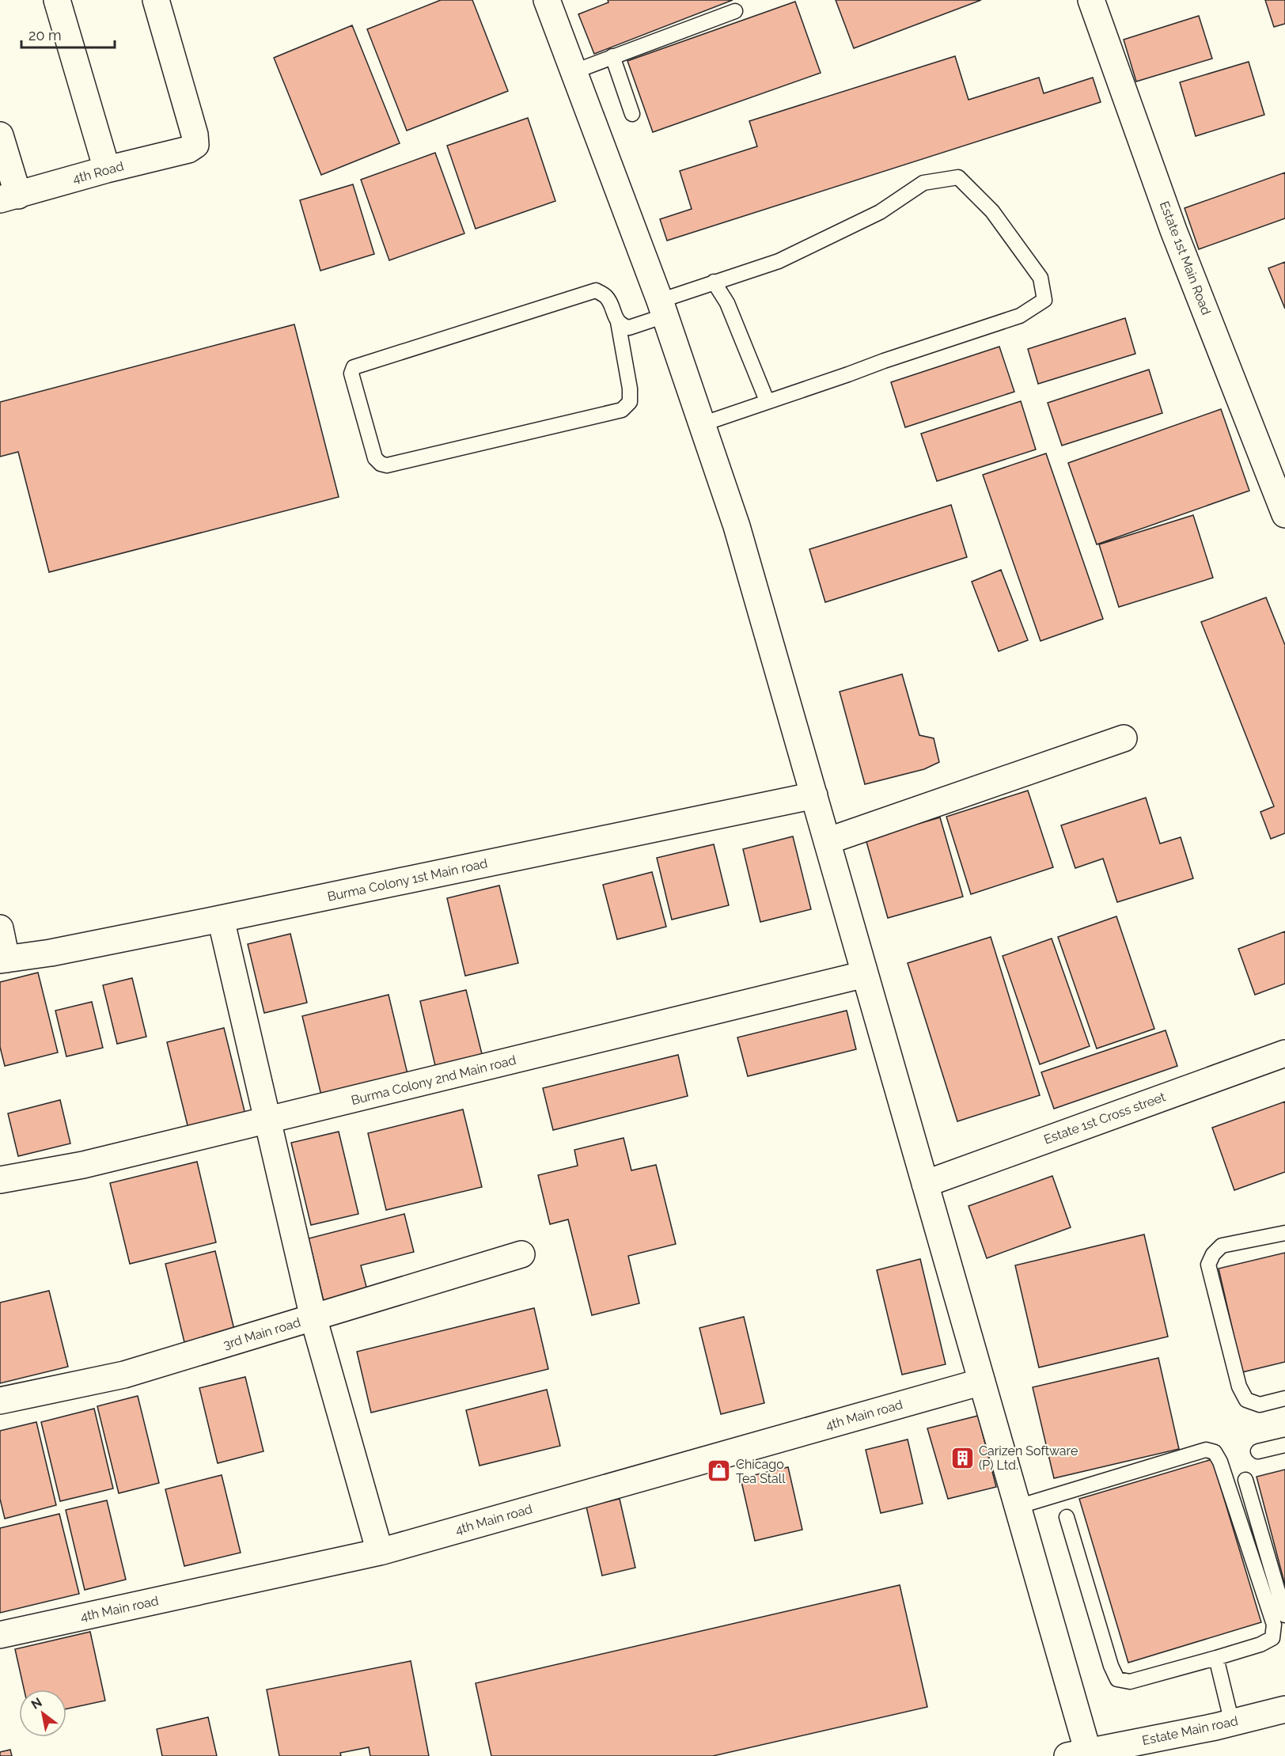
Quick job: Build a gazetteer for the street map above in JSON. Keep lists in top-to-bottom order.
{
  "streets": {
    "street": [
      "4th Road",
      "Estate 1st Main Road",
      "Burma Colony 1st Main road",
      "Burma Colony 2nd Main road",
      "Estate 1st Cross street",
      "3rd Main road",
      "4th Main road",
      "Estate Main road"
    ]
  },
  "places": {
    "building": ["Carizen Software (P) Ltd."],
    "shop": ["Chicago Tea Stall"]
  },
  "scale_bar": "20 m",
  "north": "top left"
}
